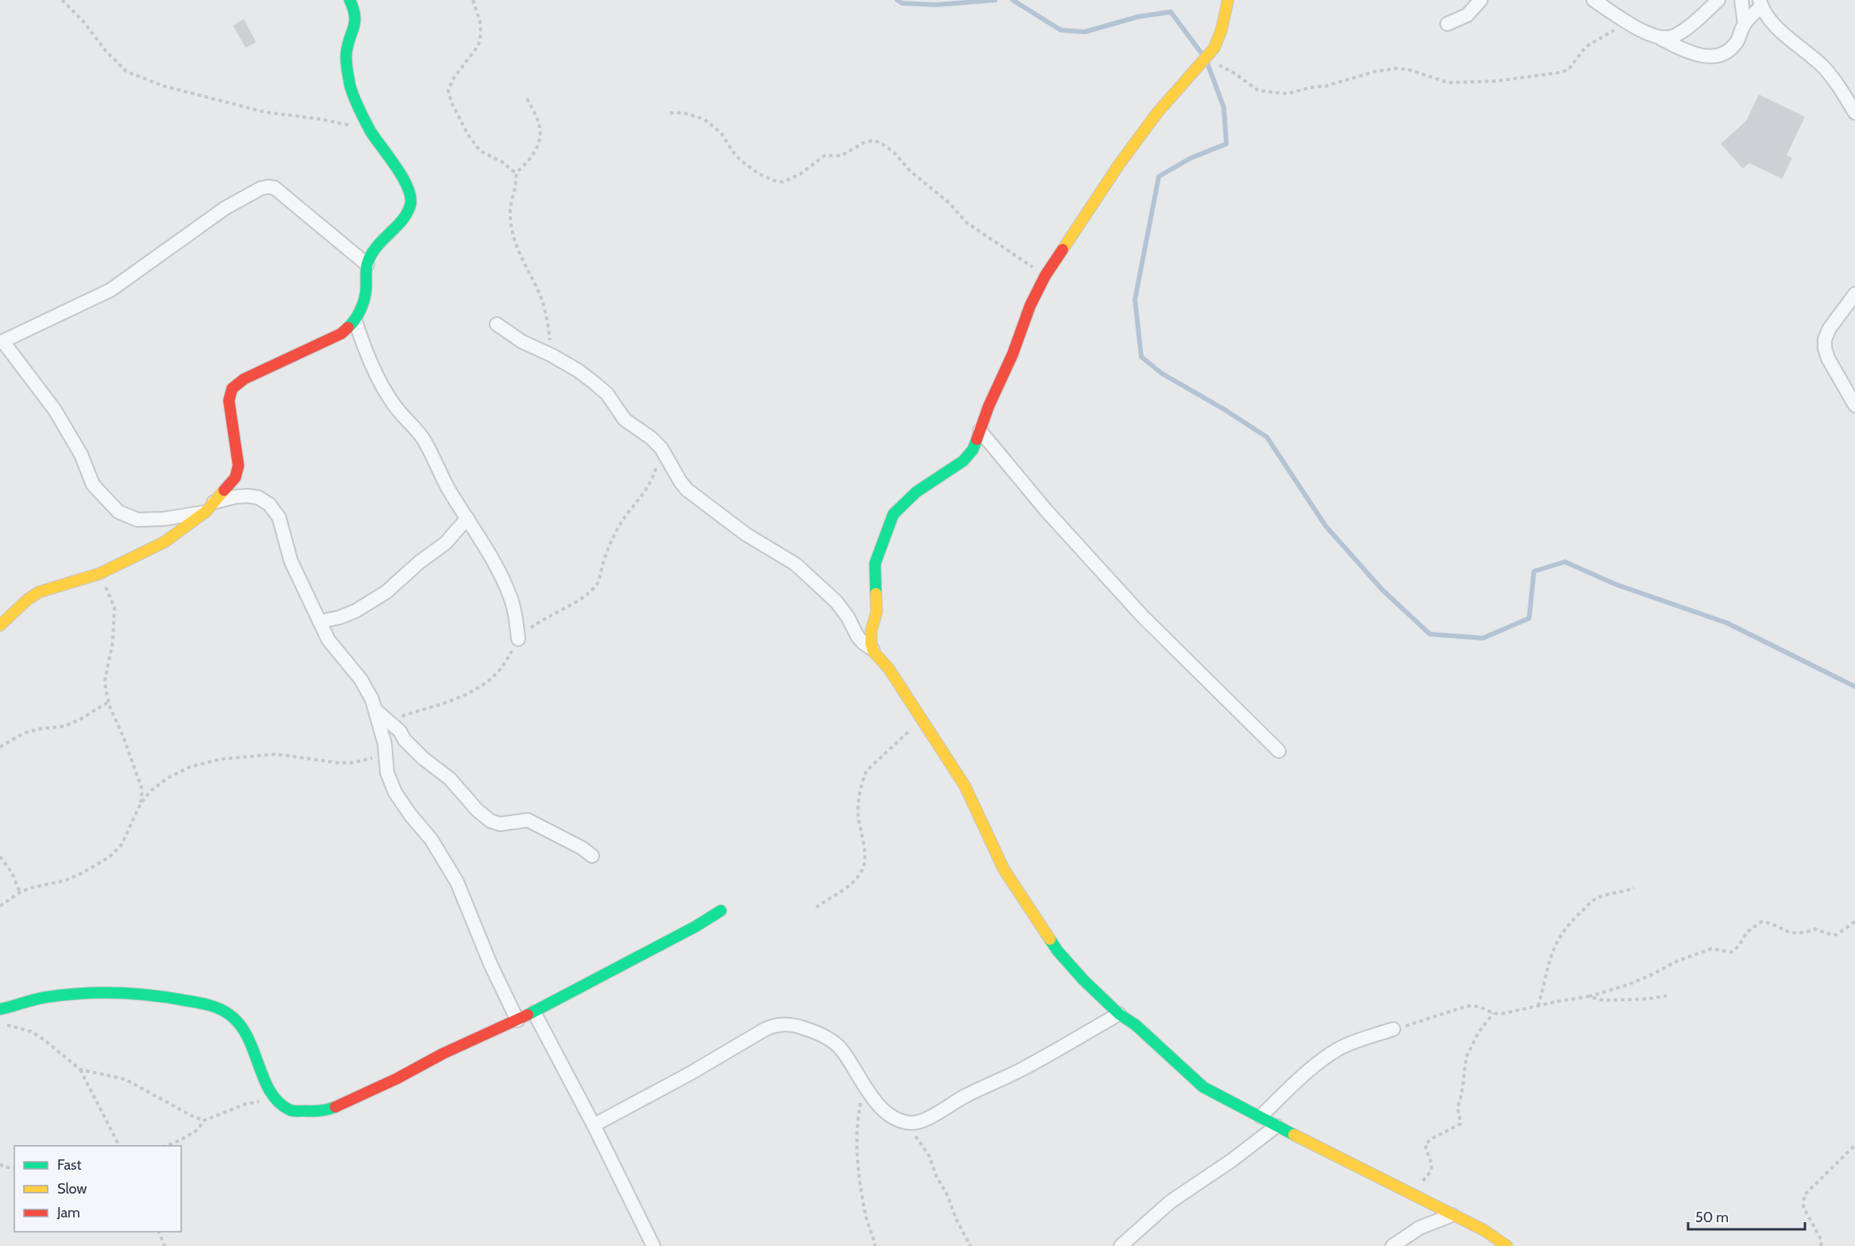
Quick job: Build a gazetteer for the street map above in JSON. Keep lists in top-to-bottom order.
{
  "legend": ["Fast", "Slow", "Jam"],
  "scale_bar": "50 m"
}
